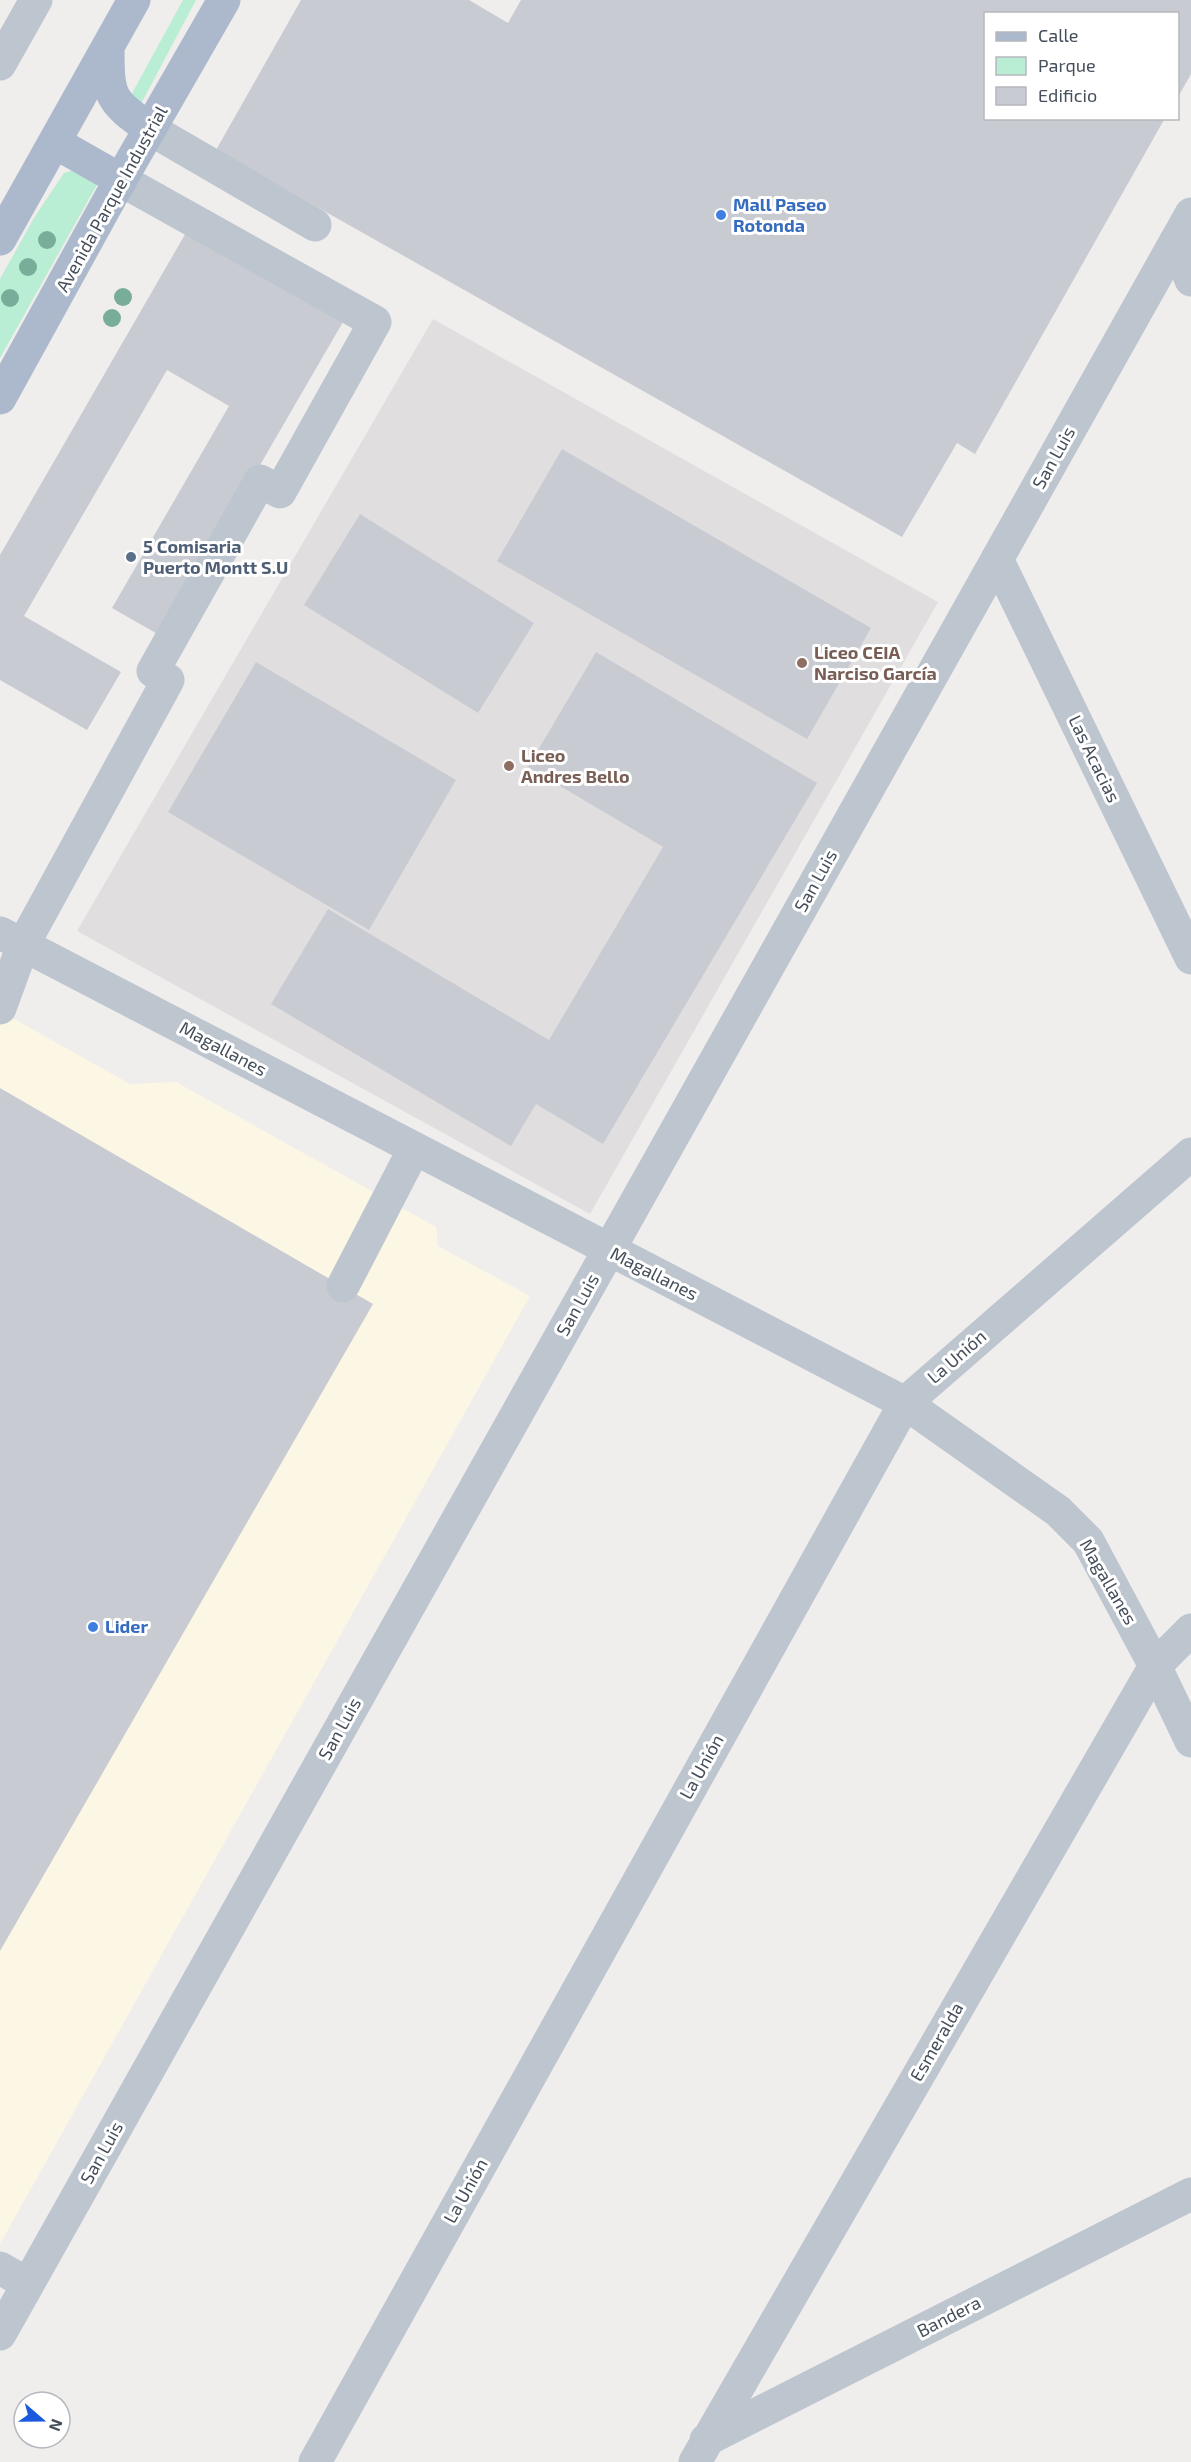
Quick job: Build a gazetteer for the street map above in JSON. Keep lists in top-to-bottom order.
{
  "streets": {
    "main road": ["Avenida Parque Industrial"],
    "street": [
      "San Luis",
      "Las Acacias",
      "Magallanes",
      "La Unión",
      "Esmeralda",
      "Bandera"
    ]
  },
  "crossings": [
    ["San Luis", "Las Acacias"],
    ["San Luis", "Magallanes"],
    ["Magallanes", "La Unión"],
    ["Magallanes", "Esmeralda"],
    ["Esmeralda", "Bandera"]
  ],
  "places": [
    "Mall Paseo Rotonda",
    "5 Comisaria Puerto Montt S.U",
    "Liceo CEIA Narciso García",
    "Liceo Andres Bello",
    "Lider"
  ],
  "legend": ["Calle", "Parque", "Edificio"],
  "north": "right"
}
